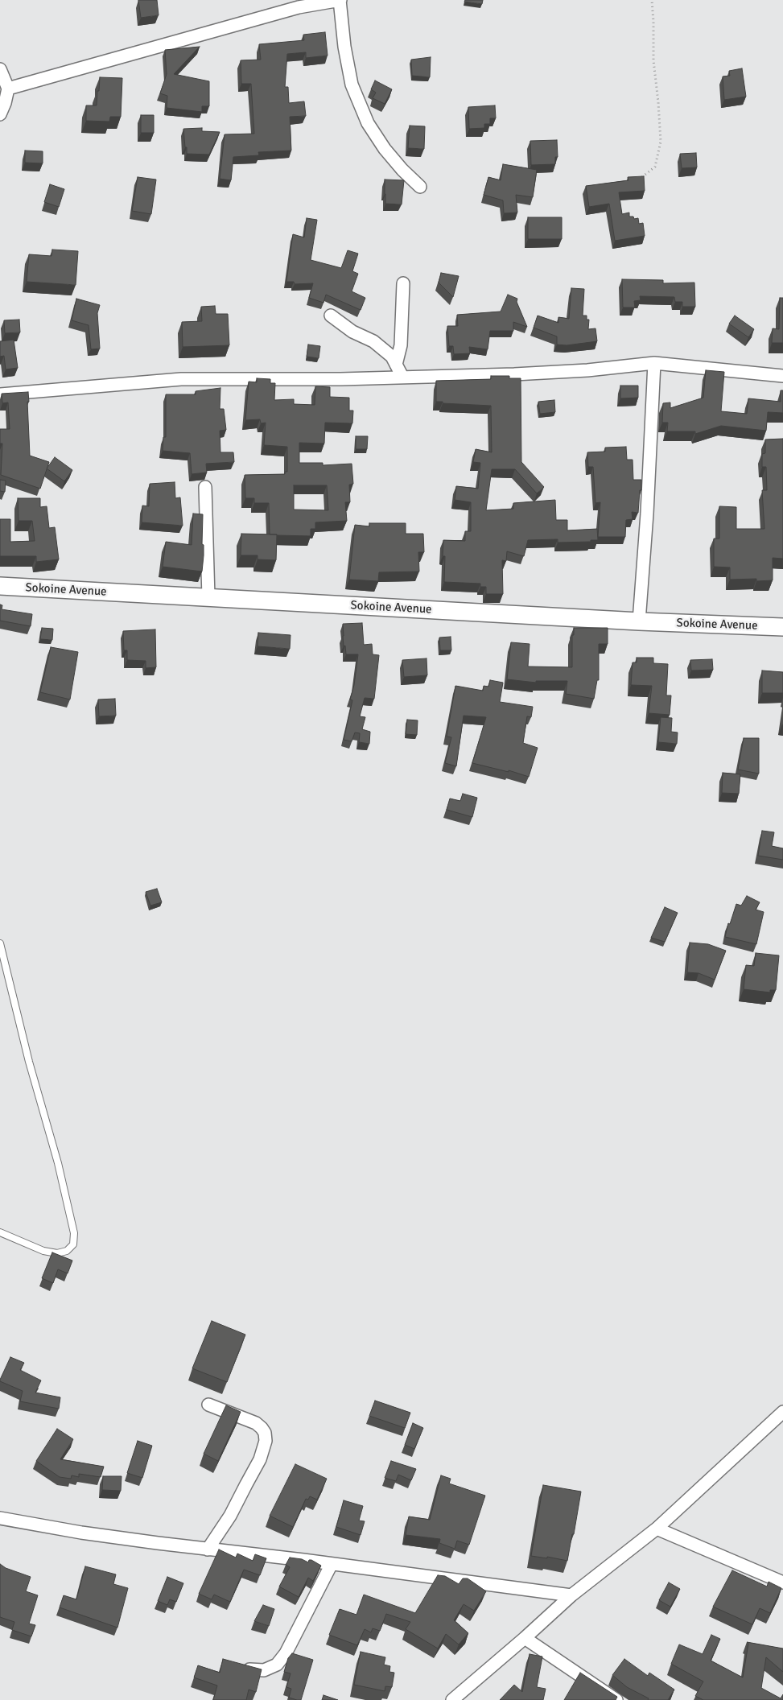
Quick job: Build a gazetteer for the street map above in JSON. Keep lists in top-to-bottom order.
{
  "streets": {
    "street": ["Sokoine Avenue"]
  }
}
